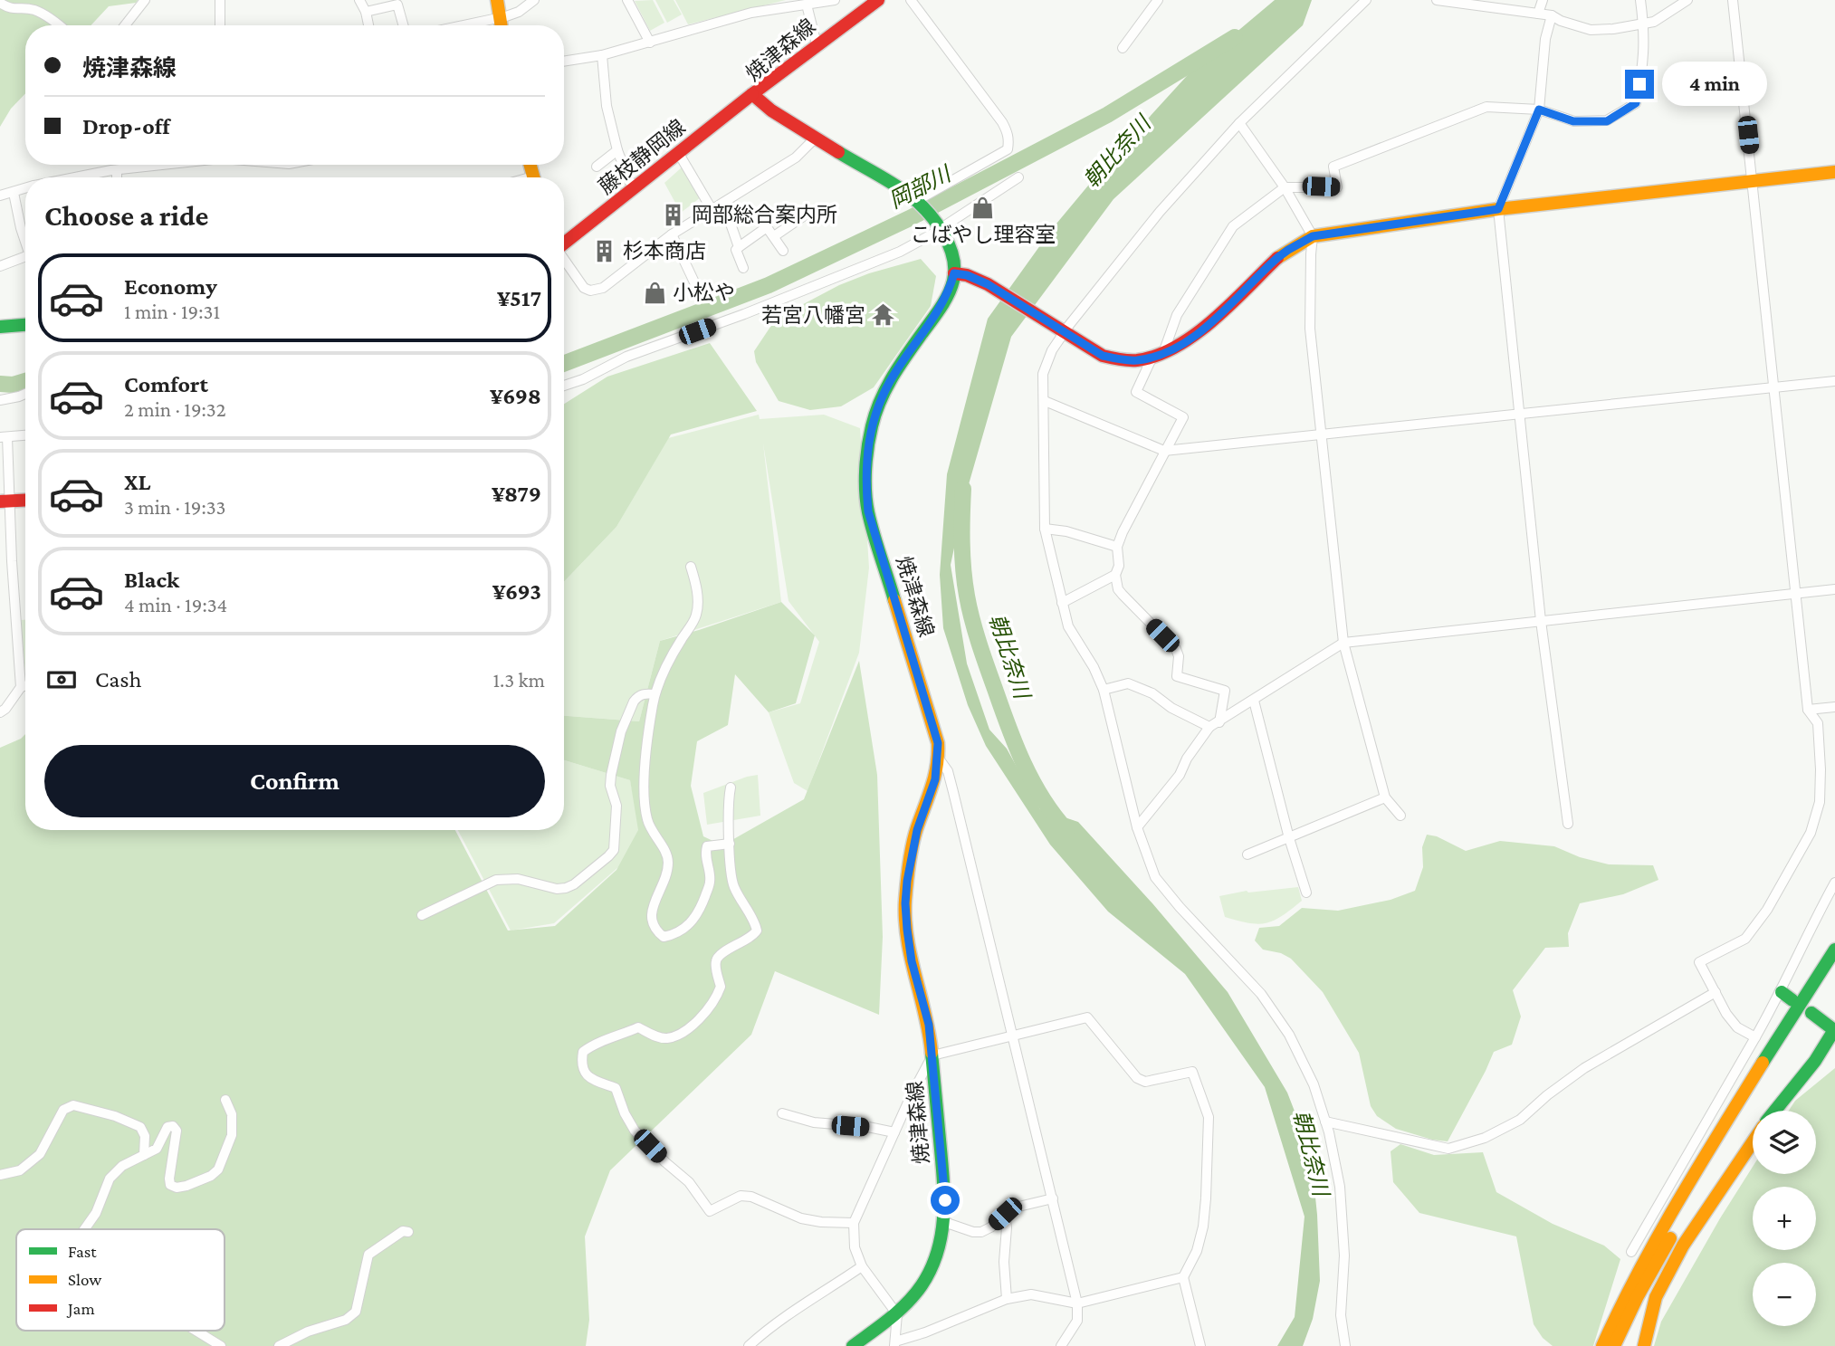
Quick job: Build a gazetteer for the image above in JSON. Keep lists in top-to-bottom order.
{
  "streets": {
    "main road": ["焼津森線", "藤枝静岡線"]
  },
  "crossings": [
    ["焼津森線", "藤枝静岡線"]
  ],
  "water": ["朝比奈川", "岡部川"],
  "places": {
    "shop": ["こばやし理容室", "小松や"],
    "building": ["岡部総合案内所", "杉本商店"],
    "temple": ["若宮八幡宮"]
  },
  "legend": ["Fast", "Slow", "Jam"],
  "page": {
    "banner": ["焼津森線", "Drop-off"],
    "bubble": "4 min",
    "heading": "Choose a ride",
    "list": [
      {
        "name": "Economy",
        "note": "1 min · 19:31",
        "value": "¥517"
      },
      {
        "name": "Comfort",
        "note": "2 min · 19:32",
        "value": "¥698"
      },
      {
        "name": "XL",
        "note": "3 min · 19:33",
        "value": "¥879"
      },
      {
        "name": "Black",
        "note": "4 min · 19:34",
        "value": "¥693"
      }
    ],
    "pay": ["Cash", "1.3 km"],
    "buttons": "Confirm",
    "map_buttons": ["+", "−"]
  }
}
